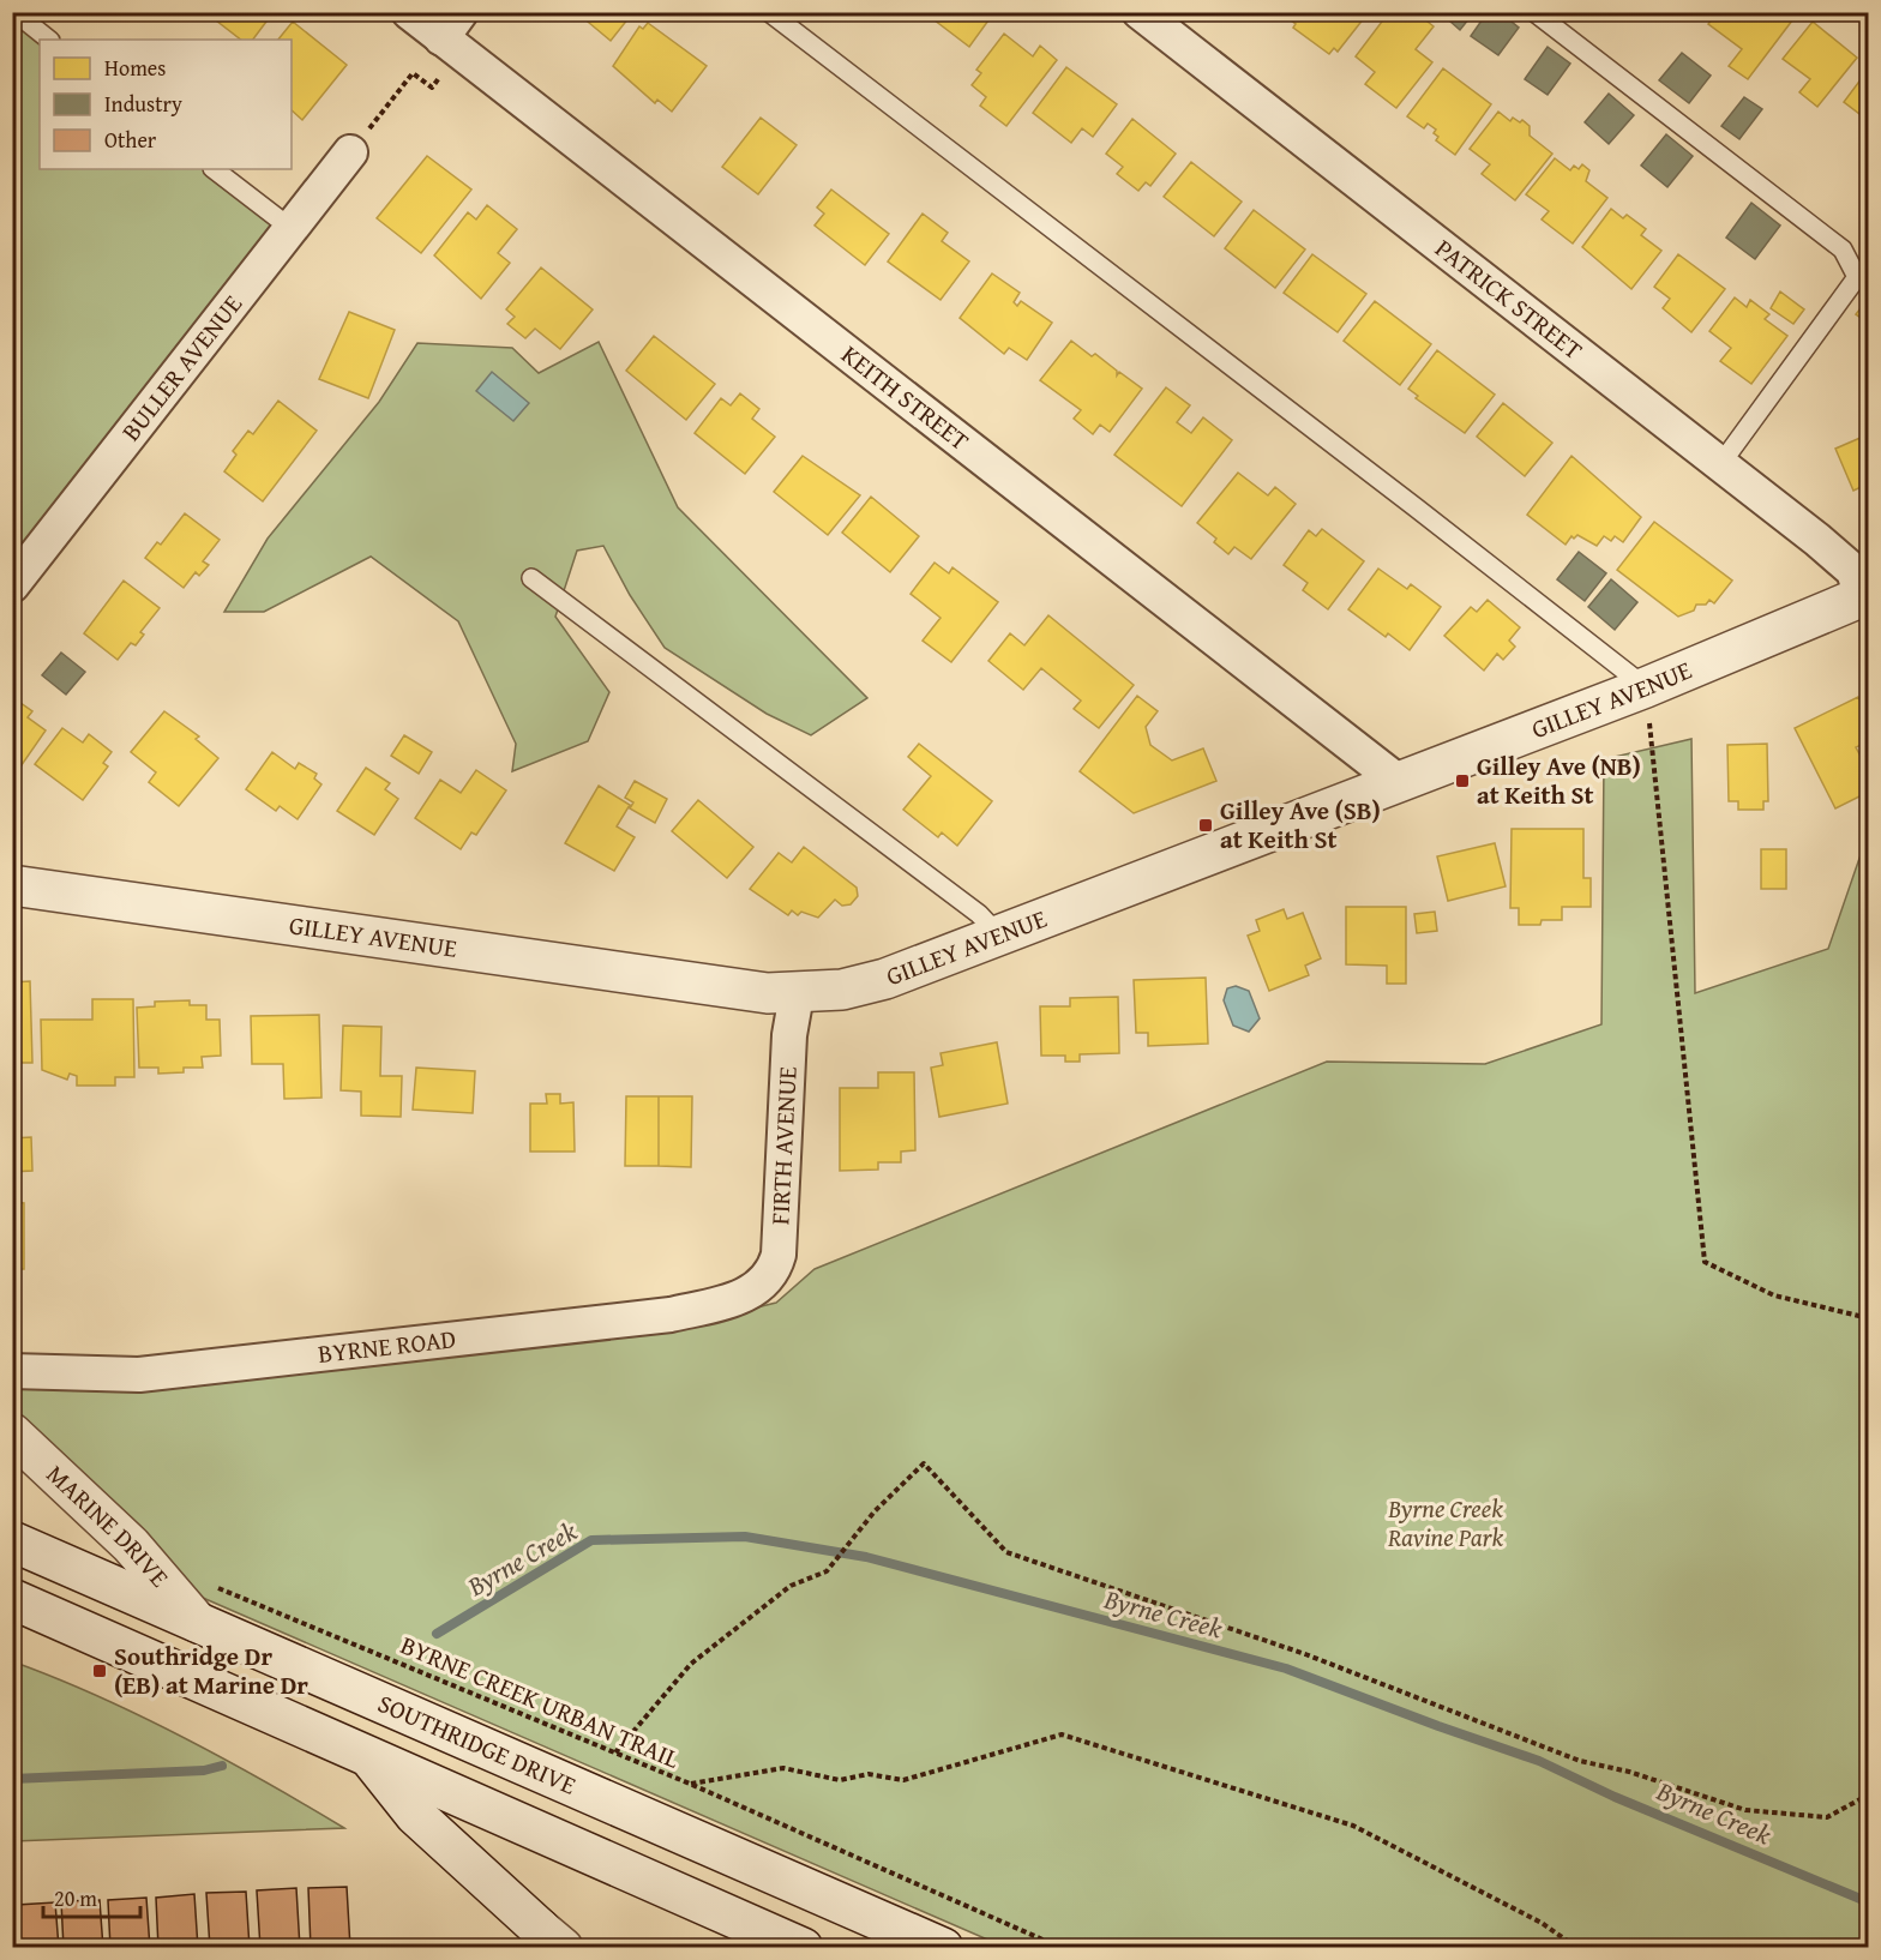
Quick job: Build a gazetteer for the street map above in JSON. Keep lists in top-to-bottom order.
{
  "streets": {
    "street": [
      "PATRICK STREET",
      "BULLER AVENUE",
      "KEITH STREET",
      "GILLEY AVENUE",
      "FIRTH AVENUE",
      "BYRNE ROAD",
      "MARINE DRIVE",
      "SOUTHRIDGE DRIVE"
    ],
    "path": ["BYRNE CREEK URBAN TRAIL"]
  },
  "crossings": [
    ["PATRICK STREET", "GILLEY AVENUE"],
    ["KEITH STREET", "GILLEY AVENUE"],
    ["GILLEY AVENUE", "FIRTH AVENUE"],
    ["FIRTH AVENUE", "BYRNE ROAD"],
    ["MARINE DRIVE", "SOUTHRIDGE DRIVE"]
  ],
  "water": ["Byrne Creek"],
  "parks": ["Byrne Creek Ravine Park"],
  "places": {
    "transit": ["Gilley Ave (NB) at Keith St", "Gilley Ave (SB) at Keith St", "Southridge Dr (EB) at Marine Dr"]
  },
  "legend": ["Homes", "Industry", "Other"],
  "scale_bar": "20 m"
}
